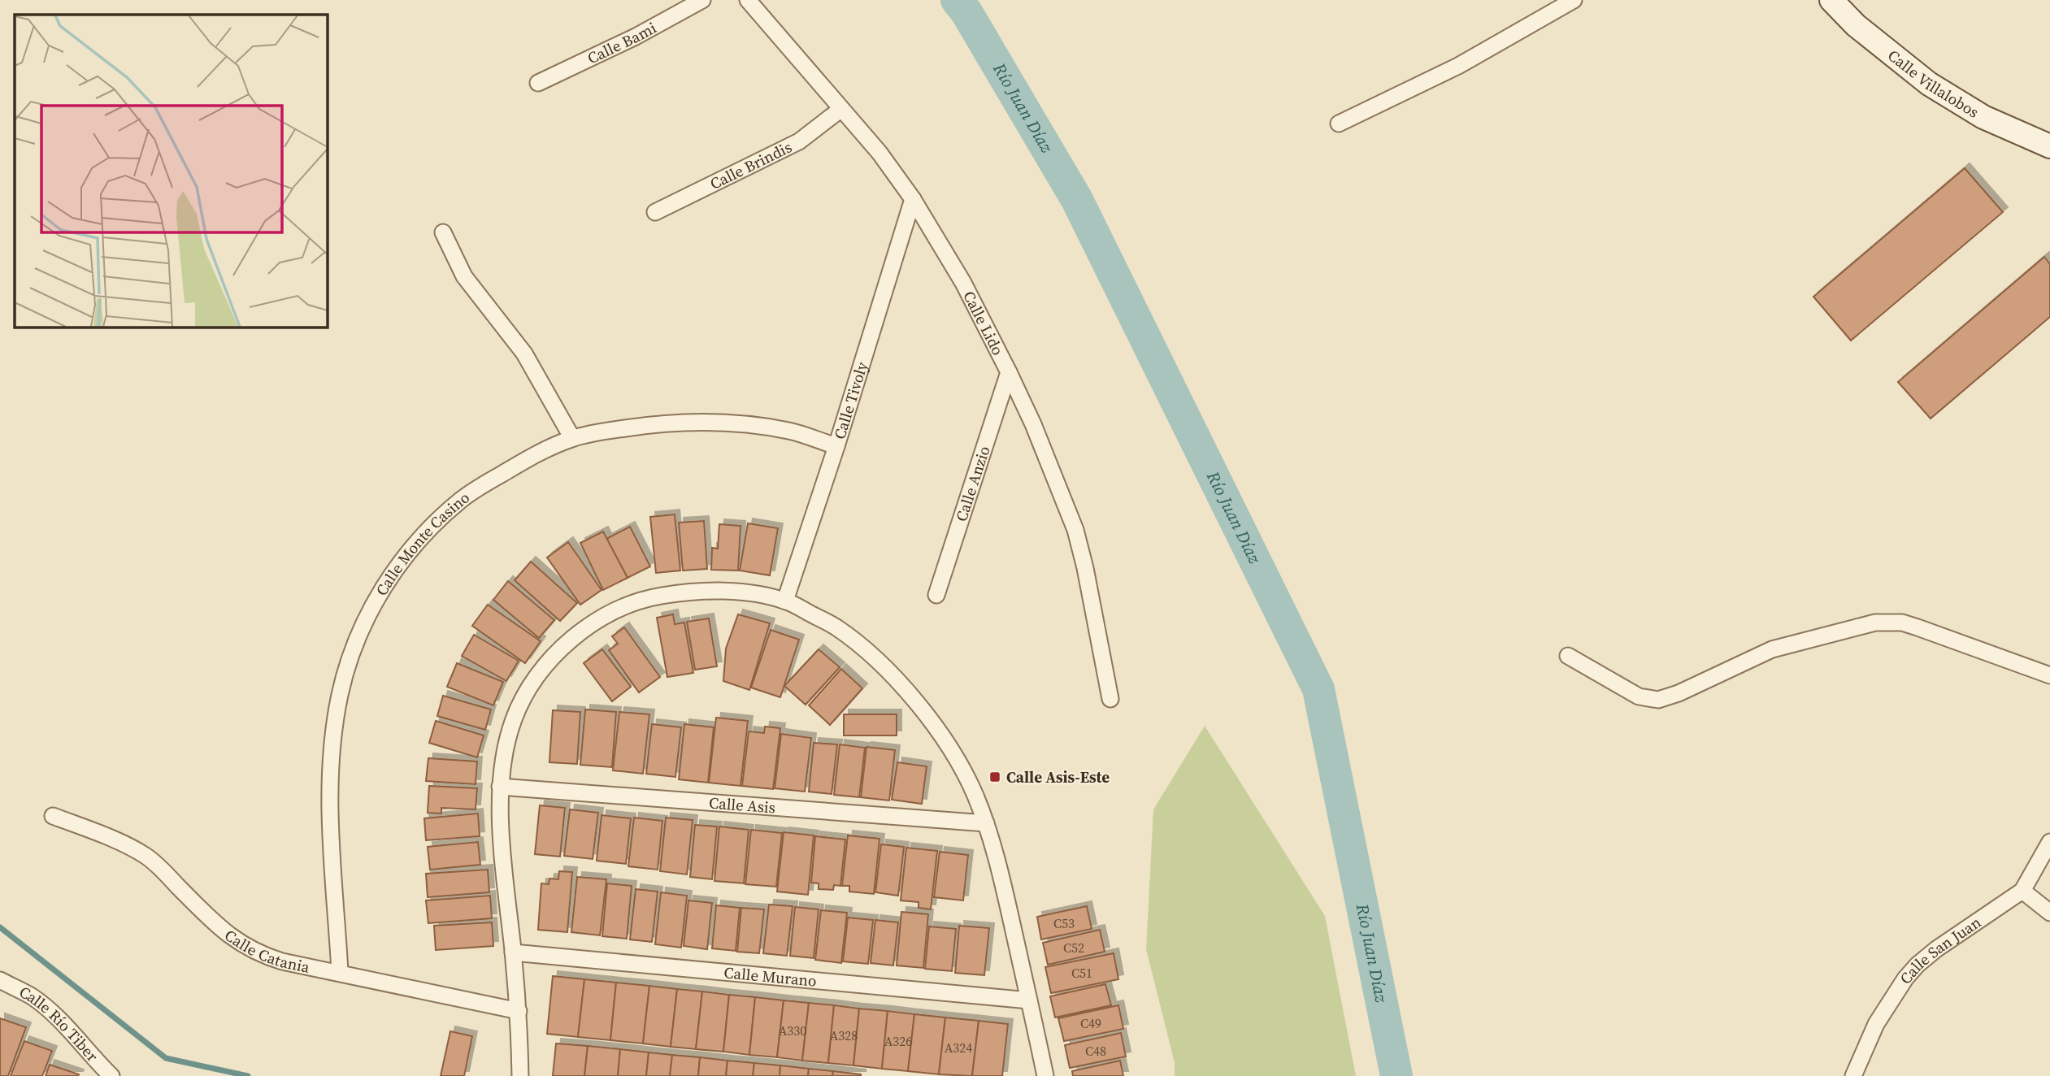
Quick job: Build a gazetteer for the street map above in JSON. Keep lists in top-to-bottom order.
{
  "streets": {
    "main road": ["Calle Villalobos"],
    "street": [
      "Calle Bami",
      "Calle Brindis",
      "Calle Lido",
      "Calle Tivoly",
      "Calle Anzio",
      "Calle Monte Casino",
      "Calle Asis",
      "Calle Catania",
      "Calle San Juan",
      "Calle Murano",
      "Calle Río Tiber"
    ]
  },
  "crossings": [
    ["Calle Brindis", "Calle Lido"],
    ["Calle Lido", "Calle Tivoly"],
    ["Calle Lido", "Calle Anzio"],
    ["Calle Tivoly", "Calle Monte Casino"],
    ["Calle Monte Casino", "Calle Catania"]
  ],
  "water": ["Río Juan Díaz"],
  "places": {
    "transit": ["Calle Asis-Este"]
  },
  "house_numbers": [
    "C53",
    "C52",
    "C51",
    "C49",
    "A330",
    "A328",
    "A326",
    "A324",
    "C48"
  ]
}
